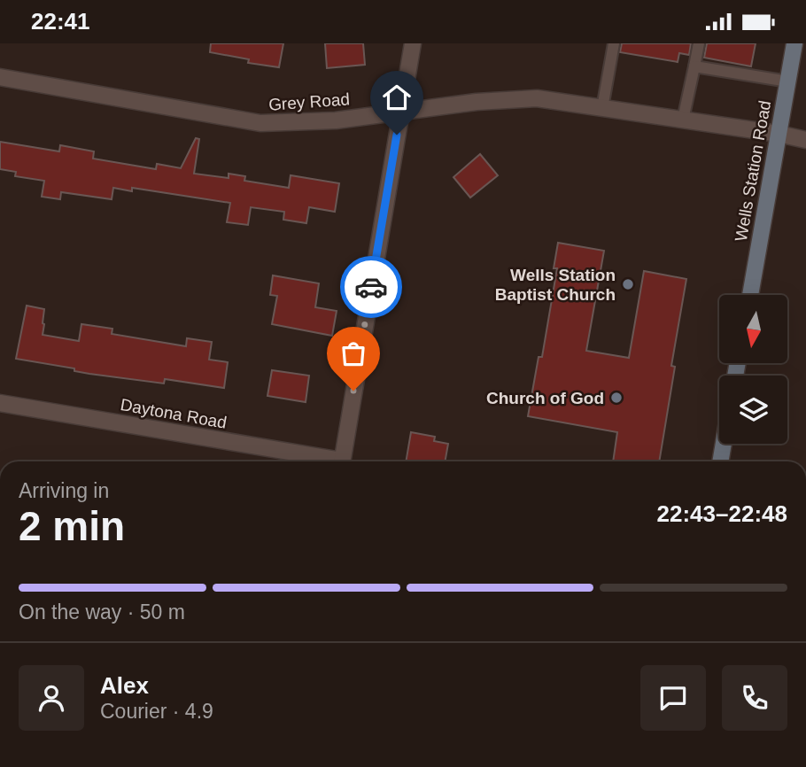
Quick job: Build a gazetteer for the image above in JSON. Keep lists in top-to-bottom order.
{
  "streets": {
    "street": ["Grey Road", "Wells Station Road", "Daytona Road"]
  },
  "crossings": [
    ["Grey Road", "Wells Station Road"]
  ],
  "places": ["Wells Station Baptist Church", "Church of God"],
  "north": "bottom",
  "page": {
    "status": "22:41",
    "heading": ["2 min", "Arriving in", "22:43–22:48"],
    "panel": ["Alex", "Courier · 4.9"],
    "bar": "On the way · 50 m"
  }
}
